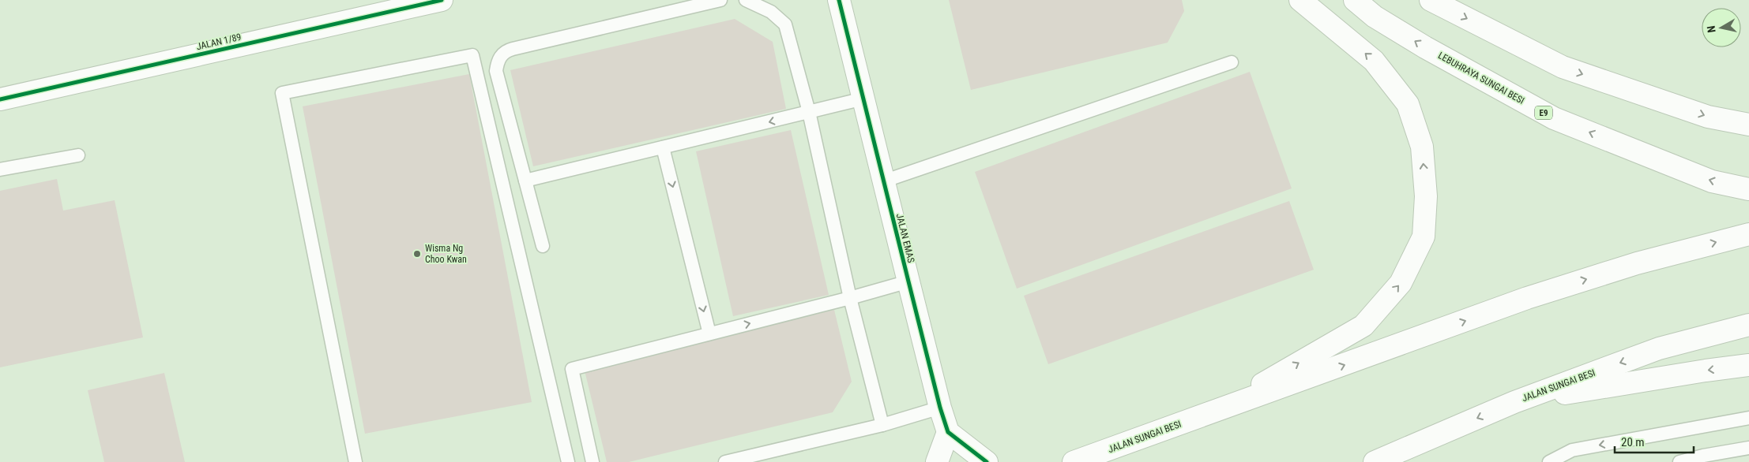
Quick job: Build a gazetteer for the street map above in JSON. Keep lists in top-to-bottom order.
{
  "streets": {
    "main road": [
      "JALAN 1/89",
      "LEBUHRAYA SUNGAI BESI",
      "E9",
      "JALAN EMAS",
      "JALAN SUNGAI BESI"
    ]
  },
  "places": ["Wisma Ng Choo Kwan"],
  "scale_bar": "20 m",
  "north": "left"
}
